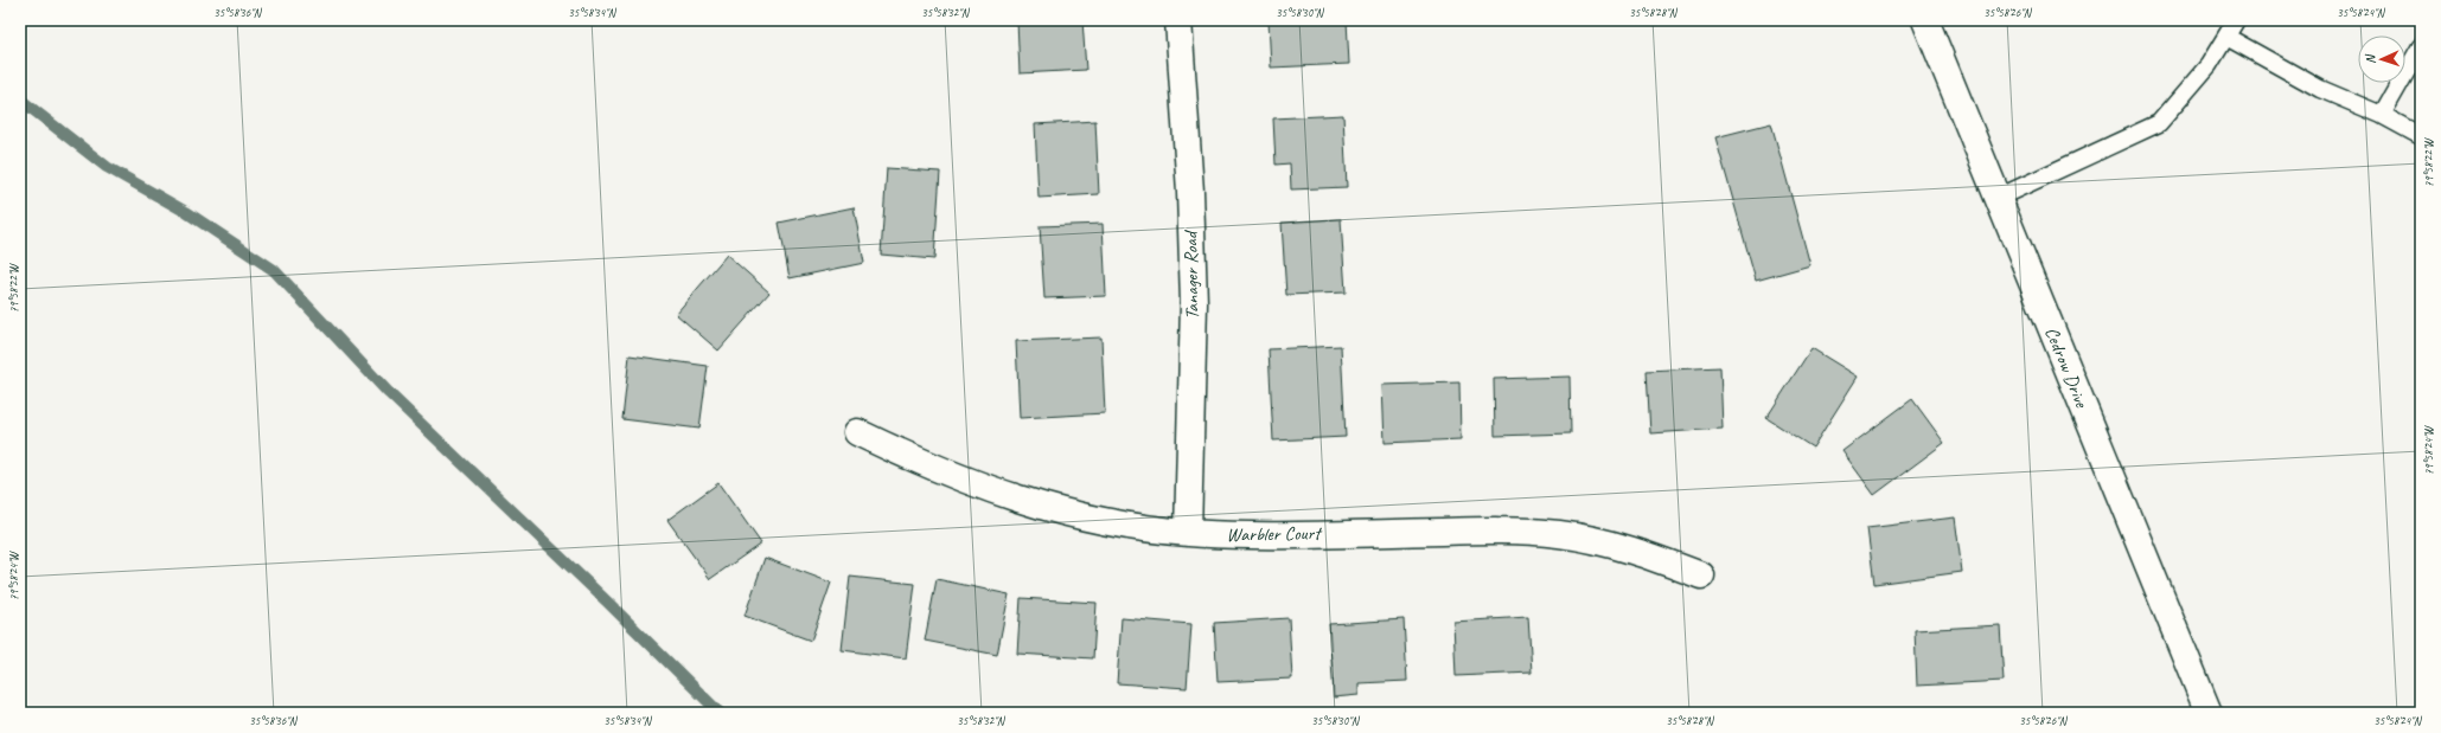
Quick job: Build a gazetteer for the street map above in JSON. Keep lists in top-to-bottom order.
{
  "streets": {
    "street": ["Tanager Road", "Cedrow Drive", "Warbler Court"]
  },
  "crossings": [
    ["Tanager Road", "Warbler Court"]
  ],
  "north": "left",
  "coordinates": [
    "35°58'36\"N",
    "35°58'34\"N",
    "35°58'32\"N",
    "35°58'30\"N",
    "35°58'28\"N",
    "35°58'26\"N",
    "35°58'24\"N",
    "79°58'22\"W",
    "79°58'24\"W"
  ]
}
